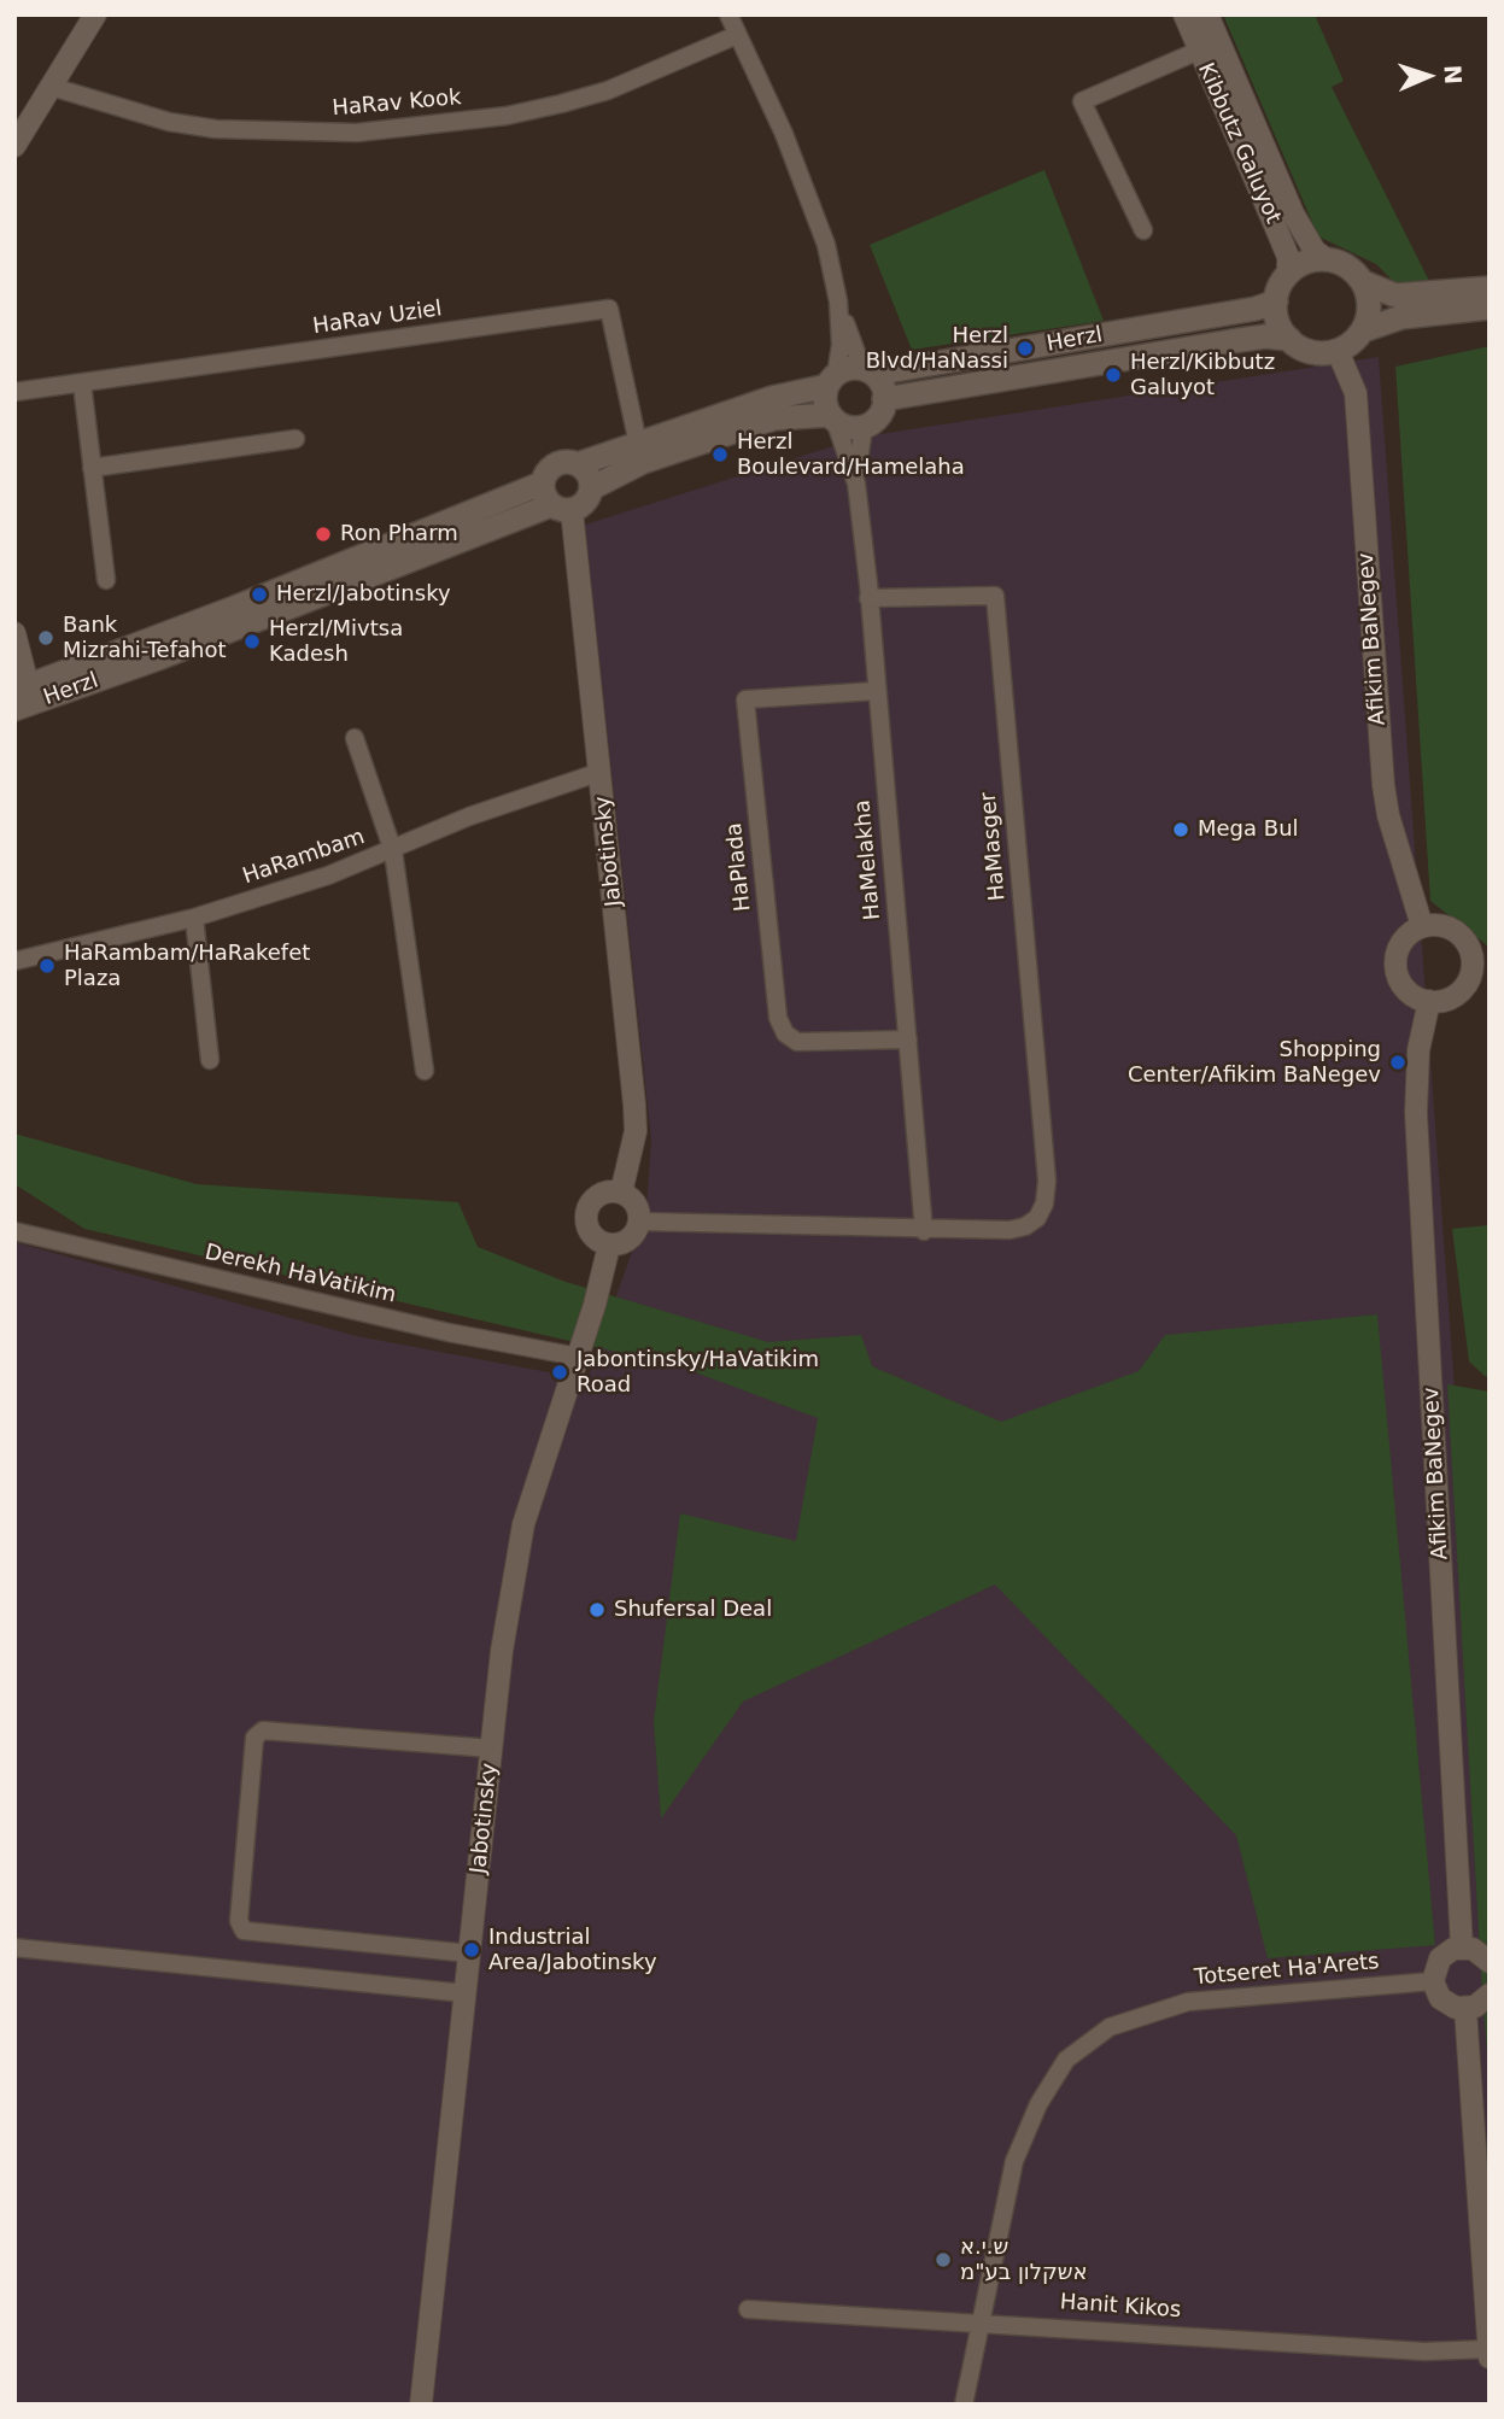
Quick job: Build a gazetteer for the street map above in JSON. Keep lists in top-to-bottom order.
{
  "streets": {
    "main road": ["Herzl"],
    "street": [
      "HaRav Kook",
      "Kibbutz Galuyot",
      "HaRav Uziel",
      "Afikim BaNegev",
      "HaMasger",
      "Jabotinsky",
      "HaRambam",
      "HaMelakha",
      "HaPlada",
      "Derekh HaVatikim",
      "Totseret Ha'Arets",
      "Hanit Kikos"
    ]
  },
  "crossings": [
    ["Kibbutz Galuyot", "Herzl"],
    ["Kibbutz Galuyot", "Afikim BaNegev"],
    ["Herzl", "Afikim BaNegev"],
    ["Herzl", "Jabotinsky"],
    ["Herzl", "HaMelakha"],
    ["HaMasger", "HaMelakha"],
    ["Jabotinsky", "HaRambam"],
    ["Jabotinsky", "Derekh HaVatikim"],
    ["HaMelakha", "HaPlada"],
    ["Totseret Ha'Arets", "Hanit Kikos"]
  ],
  "places": [
    "Herzl Blvd/HaNassi",
    "Herzl/Kibbutz Galuyot",
    "Herzl Boulevard/Hamelaha",
    "Ron Pharm",
    "Herzl/Jabotinsky",
    "Bank Mizrahi-Tefahot",
    "Herzl/Mivtsa Kadesh",
    "Mega Bul",
    "HaRambam/HaRakefet Plaza",
    "Shopping Center/Afikim BaNegev",
    "Jabontinsky/HaVatikim Road",
    "Shufersal Deal",
    "Industrial Area/Jabotinsky",
    "ש.י.א אשקלון בע\"מ"
  ],
  "north": "right"
}
